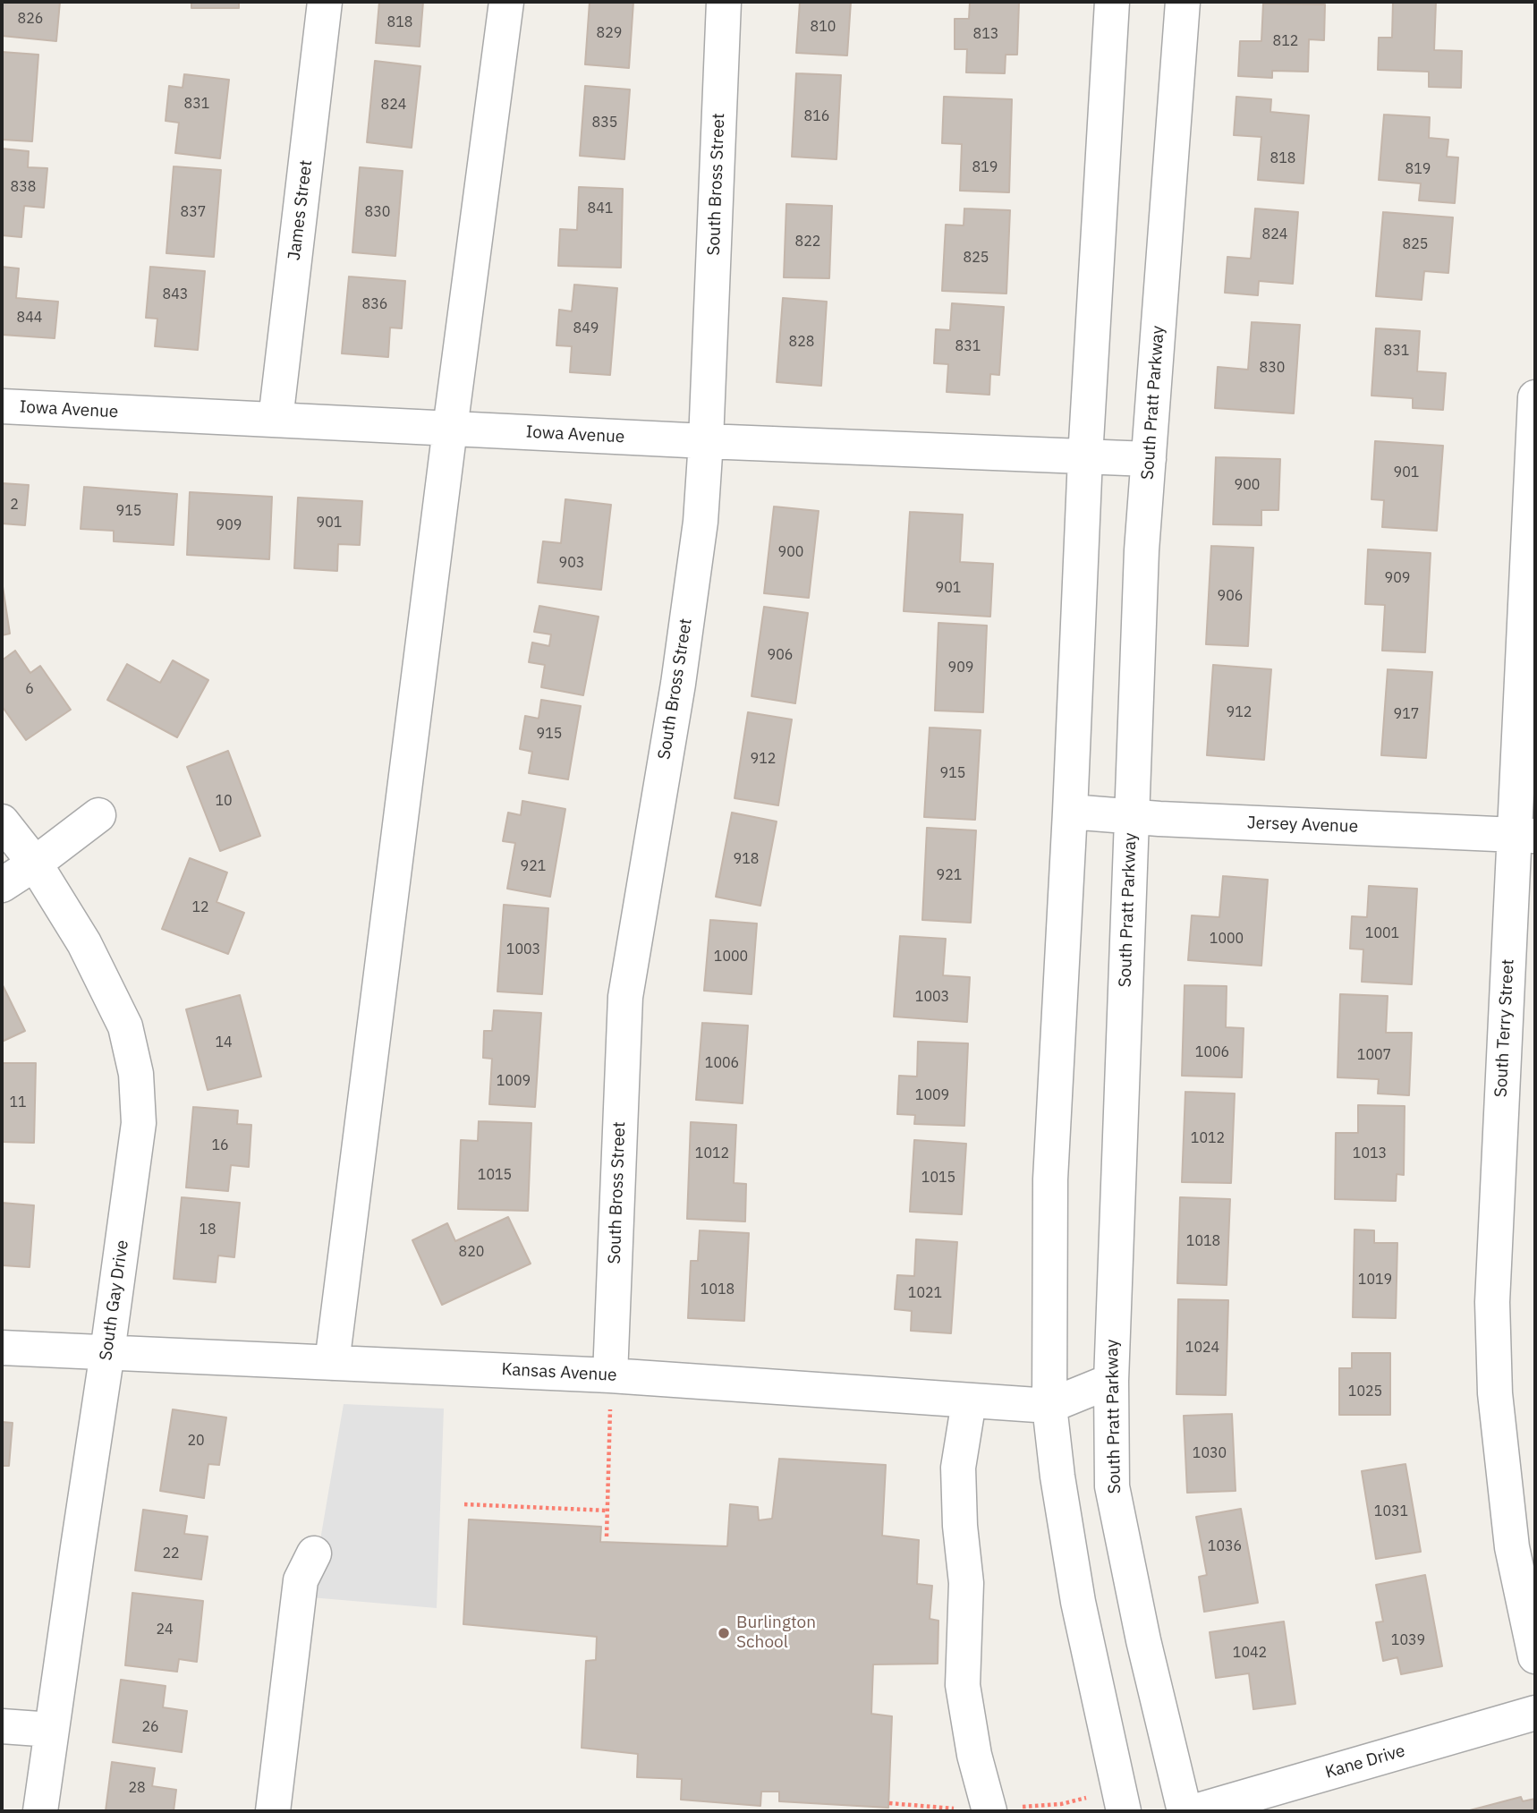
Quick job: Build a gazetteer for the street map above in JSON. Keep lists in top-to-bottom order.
{
  "streets": {
    "street": [
      "South Bross Street",
      "James Street",
      "South Pratt Parkway",
      "Iowa Avenue",
      "Jersey Avenue",
      "South Terry Street",
      "South Gay Drive",
      "Kansas Avenue",
      "Kane Drive"
    ]
  },
  "crossings": [
    ["South Bross Street", "Iowa Avenue"],
    ["South Bross Street", "Kansas Avenue"],
    ["James Street", "Iowa Avenue"],
    ["South Pratt Parkway", "Iowa Avenue"],
    ["South Pratt Parkway", "Jersey Avenue"],
    ["South Pratt Parkway", "Kansas Avenue"],
    ["Jersey Avenue", "South Terry Street"],
    ["South Gay Drive", "Kansas Avenue"]
  ],
  "places": ["Burlington School"],
  "house_numbers": [
    "826",
    "818",
    "810",
    "829",
    "813",
    "812",
    "831",
    "824",
    "816",
    "835",
    "818",
    "819",
    "819",
    "838",
    "841",
    "837",
    "830",
    "824",
    "822",
    "825",
    "825",
    "843",
    "836",
    "844",
    "849",
    "828",
    "831",
    "831",
    "830",
    "901",
    "900",
    "2",
    "915",
    "901",
    "909",
    "900",
    "903",
    "909",
    "901",
    "906",
    "906",
    "909",
    "6",
    "912",
    "917",
    "915",
    "912",
    "915",
    "10",
    "918",
    "921",
    "921",
    "12",
    "1001",
    "1000",
    "1003",
    "1000",
    "1003",
    "14",
    "1006",
    "1007",
    "1006",
    "1009",
    "1009",
    "11",
    "1012",
    "16",
    "1012",
    "1013",
    "1015",
    "1015",
    "18",
    "1018",
    "820",
    "1019",
    "1018",
    "1021",
    "1024",
    "1025",
    "20",
    "1030",
    "1031",
    "1036",
    "22",
    "24",
    "1039",
    "1042",
    "26",
    "28"
  ]
}
